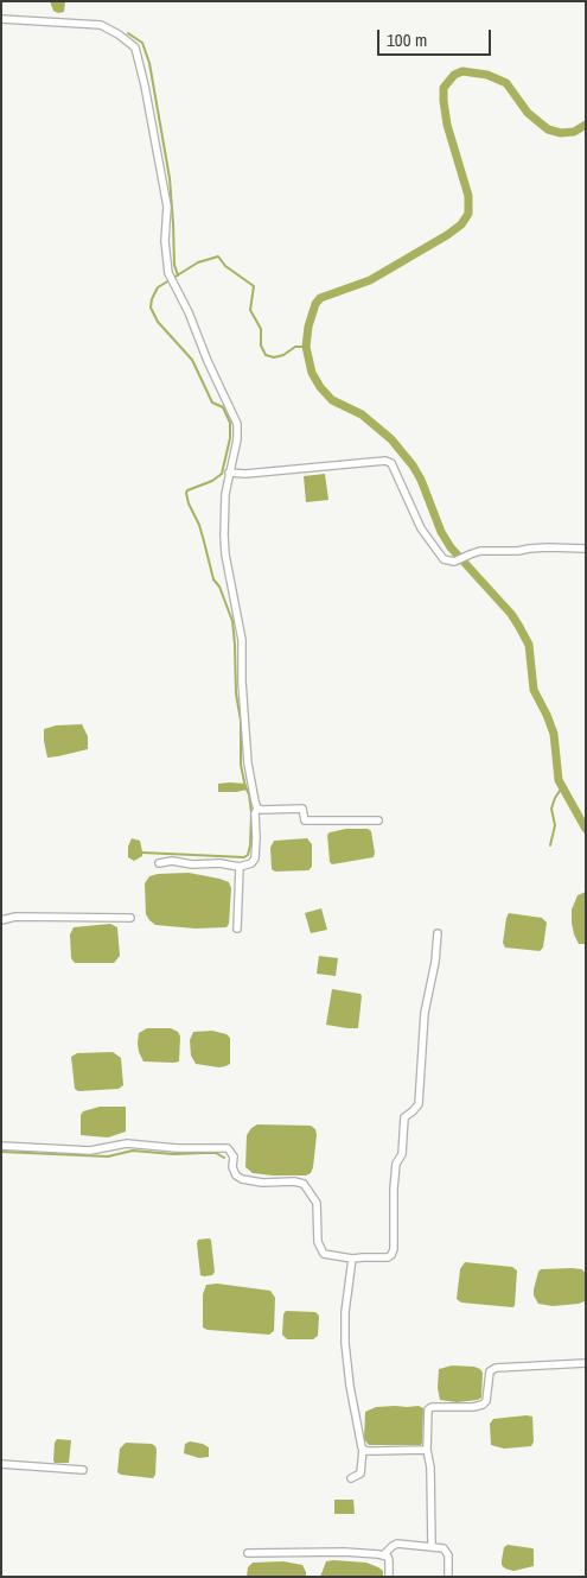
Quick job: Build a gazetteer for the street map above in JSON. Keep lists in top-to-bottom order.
{
  "scale_bar": "100 m"
}
